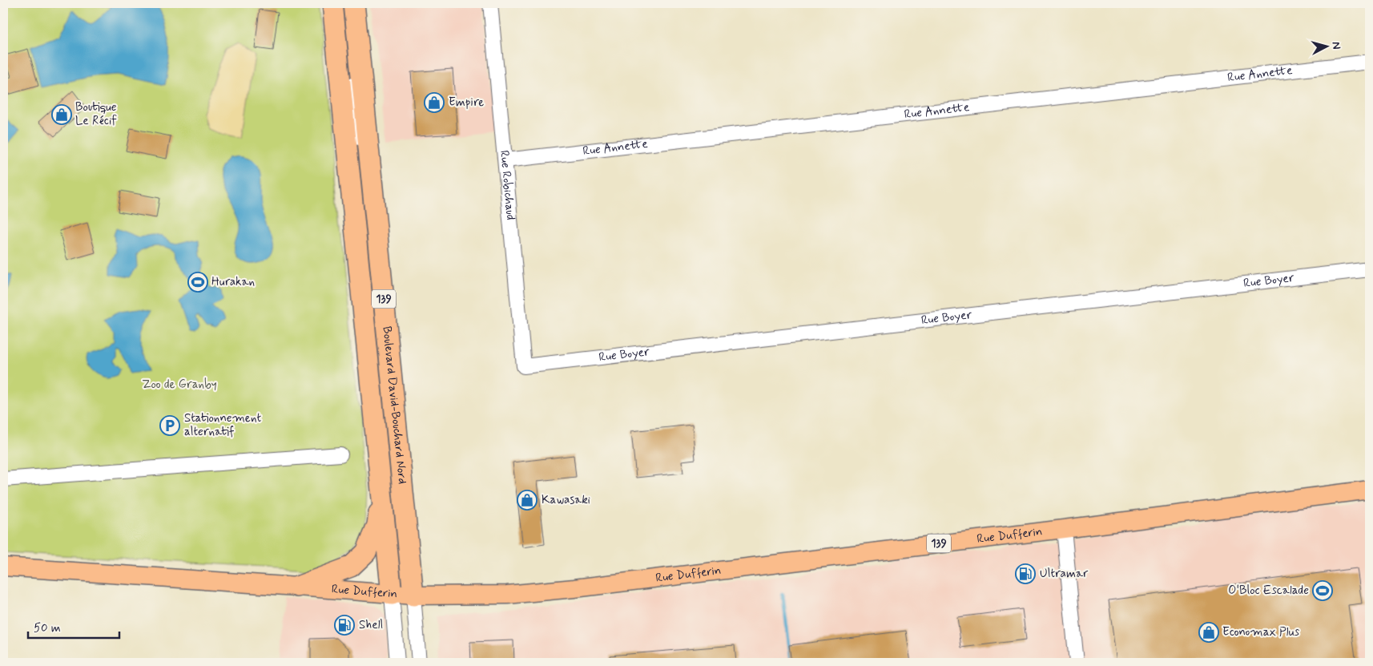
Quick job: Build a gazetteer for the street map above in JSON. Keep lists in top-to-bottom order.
{
  "streets": {
    "highway": ["139", "Boulevard David-Bouchard Nord"],
    "main road": ["Rue Dufferin"],
    "street": ["Rue Annette", "Rue Robichaud", "Rue Boyer"]
  },
  "crossings": [
    ["Rue Annette", "Rue Robichaud"],
    ["Rue Robichaud", "Rue Boyer"],
    ["Boulevard David-Bouchard Nord", "Rue Dufferin"]
  ],
  "parks": ["Zoo de Granby"],
  "places": {
    "shop": [
      "Empire",
      "Boutique Le Récif",
      "Kawasaki",
      "Economax Plus"
    ],
    "sports": ["Hurakan", "O'Bloc Escalade"],
    "parking": ["Stationnement alternatif"],
    "fuel station": ["Ultramar", "Shell"]
  },
  "scale_bar": "50 m",
  "north": "right"
}
